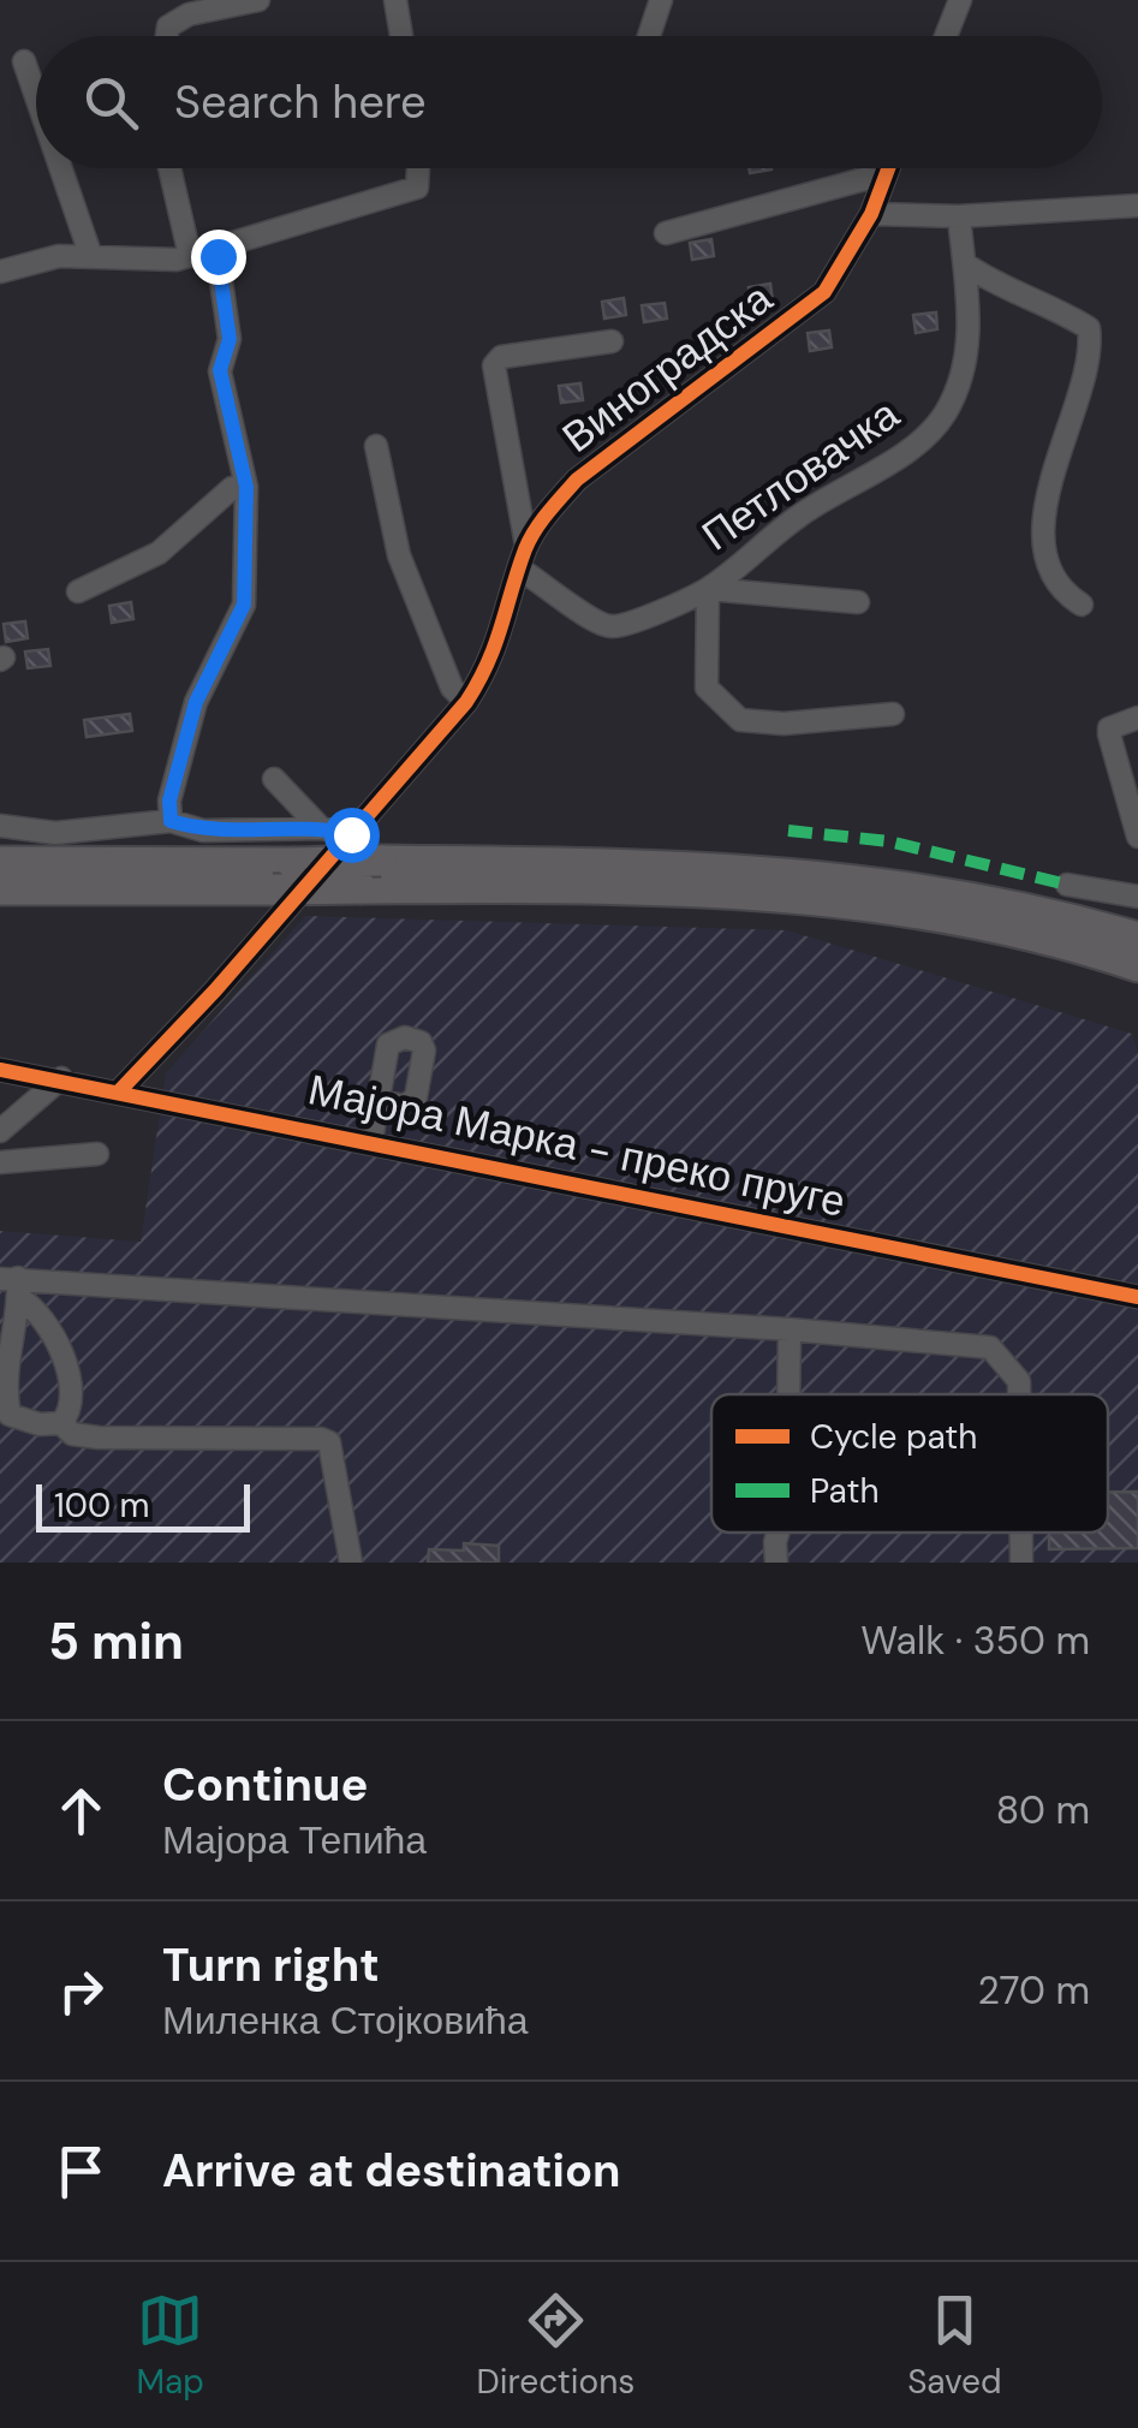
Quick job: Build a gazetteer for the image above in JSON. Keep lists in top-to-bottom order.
{
  "streets": {
    "street": ["Виноградска", "Петловачка", "Мајора Марка - преко пруге"]
  },
  "crossings": [
    ["Виноградска", "Петловачка"],
    ["Виноградска", "Мајора Марка - преко пруге"]
  ],
  "legend": ["Cycle path", "Path"],
  "scale_bar": "100 m",
  "page": {
    "search": "Search here",
    "scale": "100 m",
    "heading": ["5 min", "Walk · 350 m"],
    "list": [
      ["Continue", "Мајора Тепића", "80 m"],
      ["Turn right", "Миленка Стојковића", "270 m"],
      "Arrive at destination"
    ],
    "nav": ["Map", "Directions", "Saved"]
  }
}
